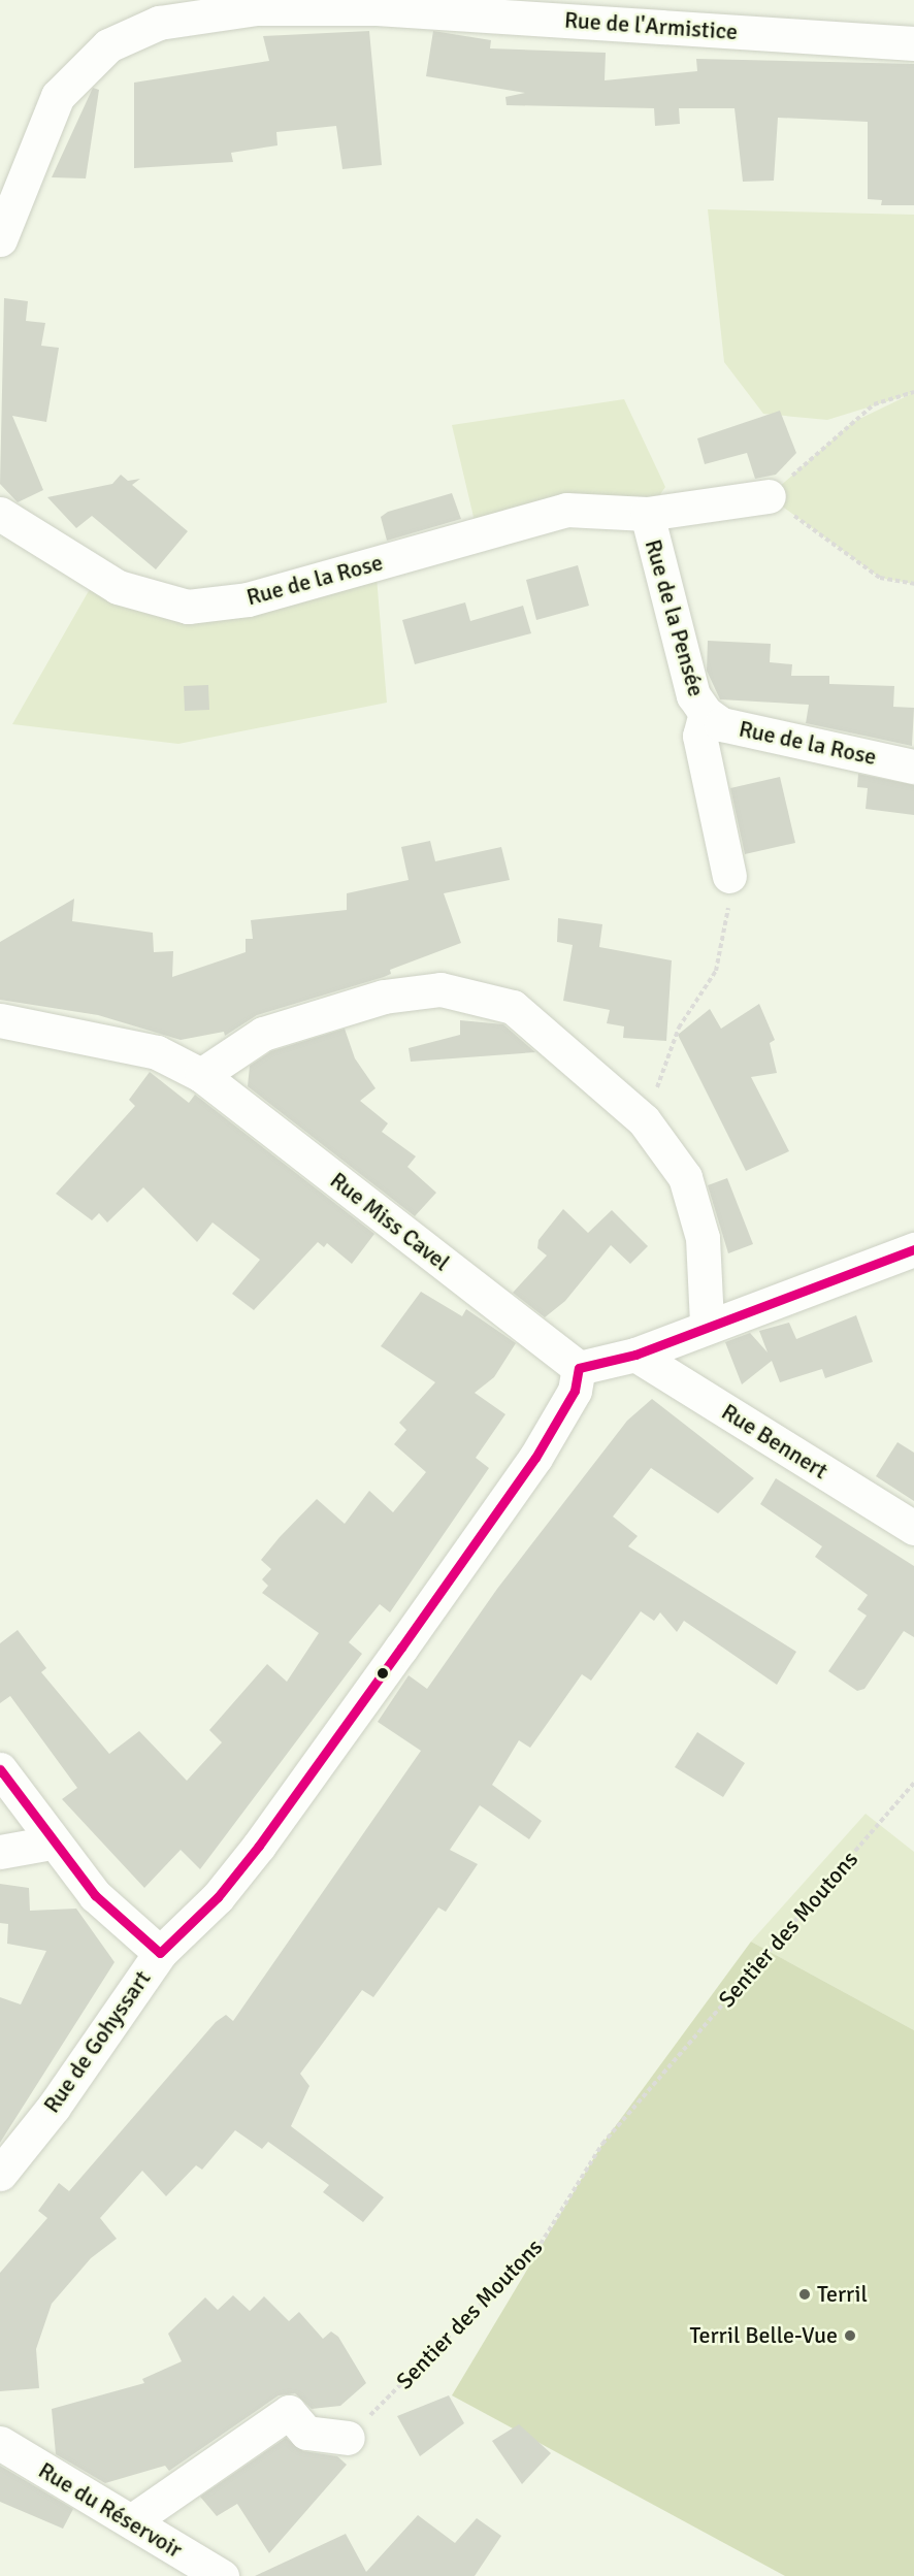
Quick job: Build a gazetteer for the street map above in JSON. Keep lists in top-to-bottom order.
{
  "streets": {
    "street": [
      "Rue de l'Armistice",
      "Rue de la Rose",
      "Rue de la Pensée",
      "Rue Miss Cavel",
      "Rue Bennert",
      "Rue de Gohyssart",
      "Rue du Réservoir"
    ],
    "path": ["Sentier des Moutons"]
  },
  "crossings": [
    ["Rue de la Rose", "Rue de la Pensée"],
    ["Rue Miss Cavel", "Rue de Gohyssart"]
  ],
  "places": ["Terril", "Terril Belle-Vue"]
}
